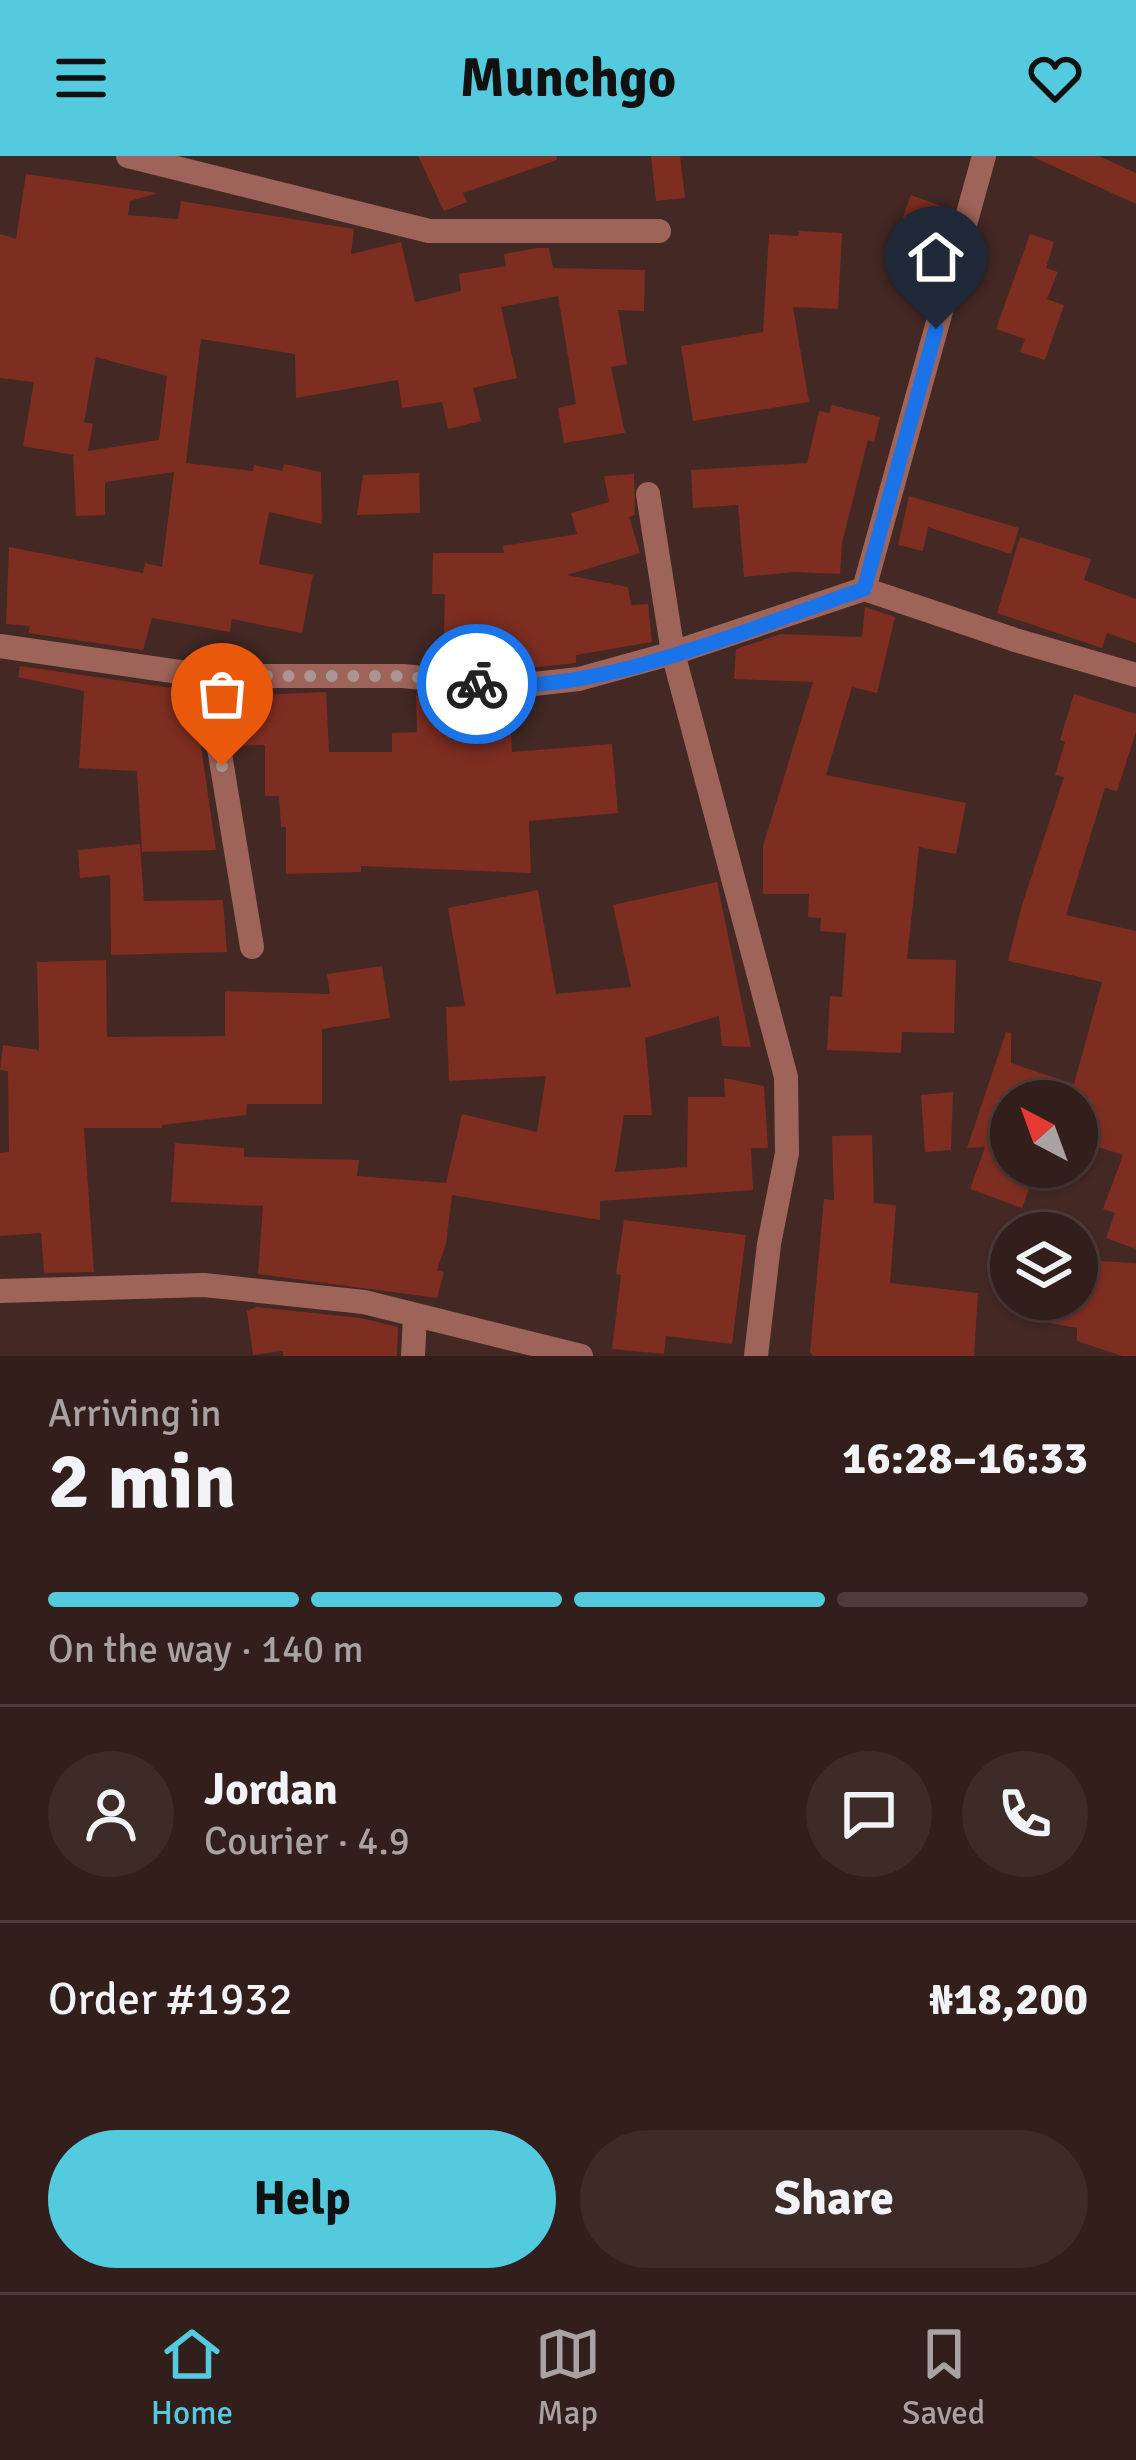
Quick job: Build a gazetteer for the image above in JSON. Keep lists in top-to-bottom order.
{
  "north": "top left",
  "page": {
    "header": "Munchgo",
    "heading": ["2 min", "Arriving in", "16:28–16:33"],
    "panel": [
      "Jordan",
      "Courier · 4.9",
      "Order #1932",
      "₦18,200"
    ],
    "bar": "On the way · 140 m",
    "buttons": ["Help", "Share"],
    "tabs": ["Home", "Map", "Saved"]
  }
}
